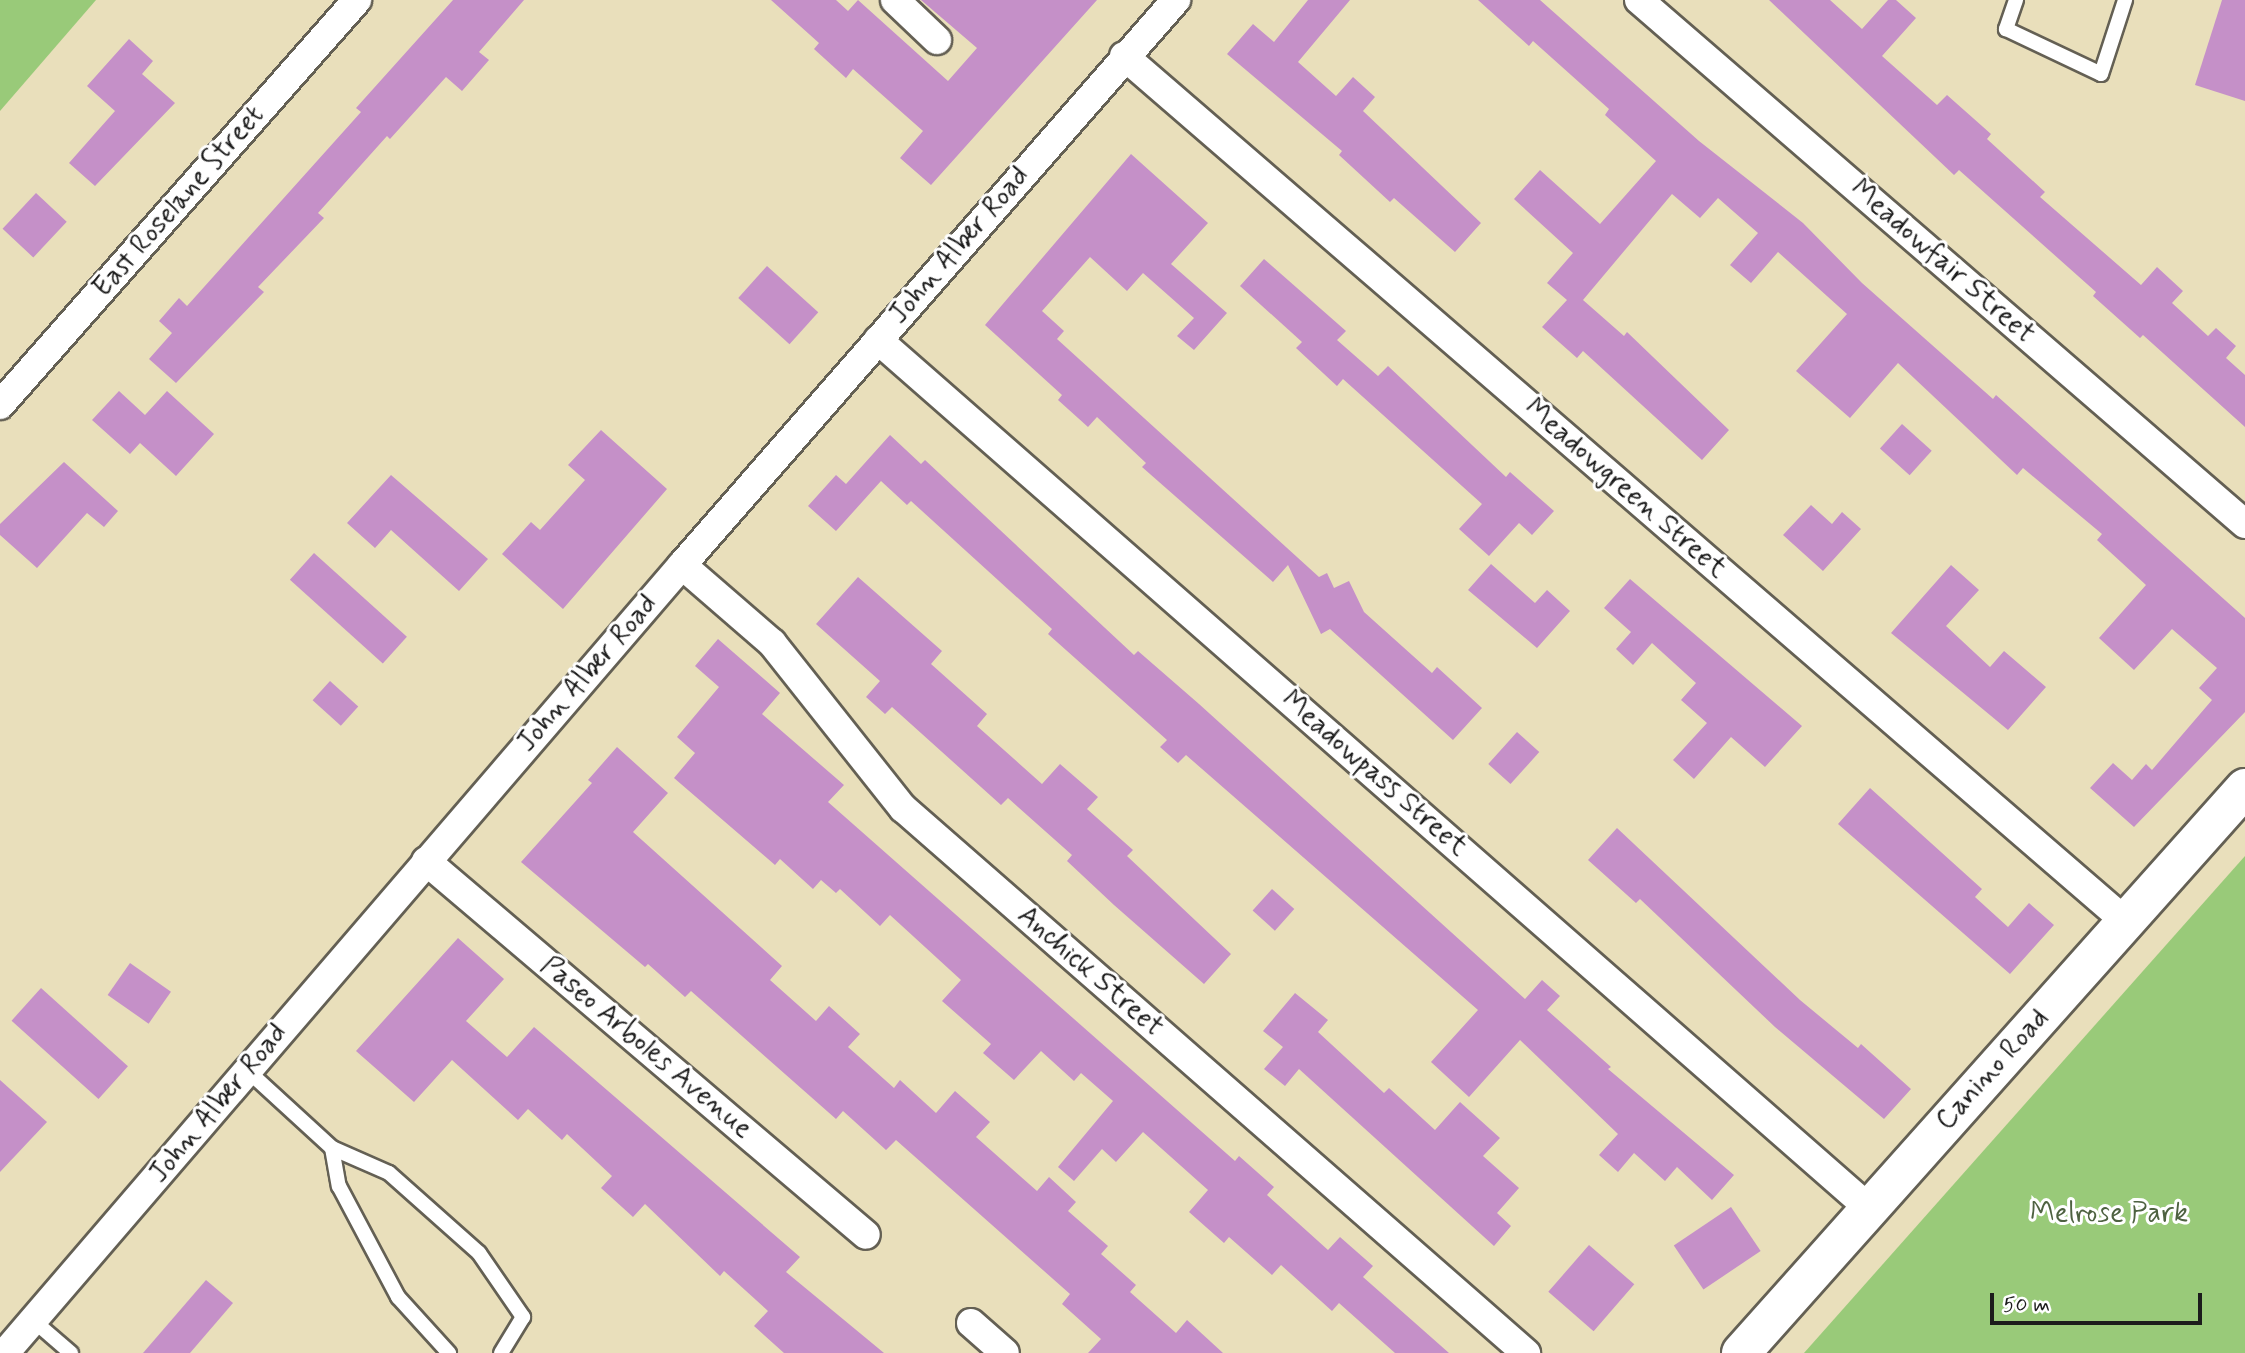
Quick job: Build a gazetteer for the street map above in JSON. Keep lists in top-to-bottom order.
{
  "streets": {
    "street": [
      "East Roselane Street",
      "John Alber Road",
      "Meadowfair Street",
      "Meadowgreen Street",
      "Meadowpass Street",
      "Anchick Street",
      "Paseo Arboles Avenue",
      "Canino Road"
    ]
  },
  "crossings": [
    ["John Alber Road", "Meadowgreen Street"],
    ["John Alber Road", "Meadowpass Street"],
    ["John Alber Road", "Anchick Street"],
    ["John Alber Road", "Paseo Arboles Avenue"],
    ["Meadowgreen Street", "Canino Road"],
    ["Meadowpass Street", "Canino Road"]
  ],
  "parks": ["Melrose Park"],
  "scale_bar": "50 m"
}
